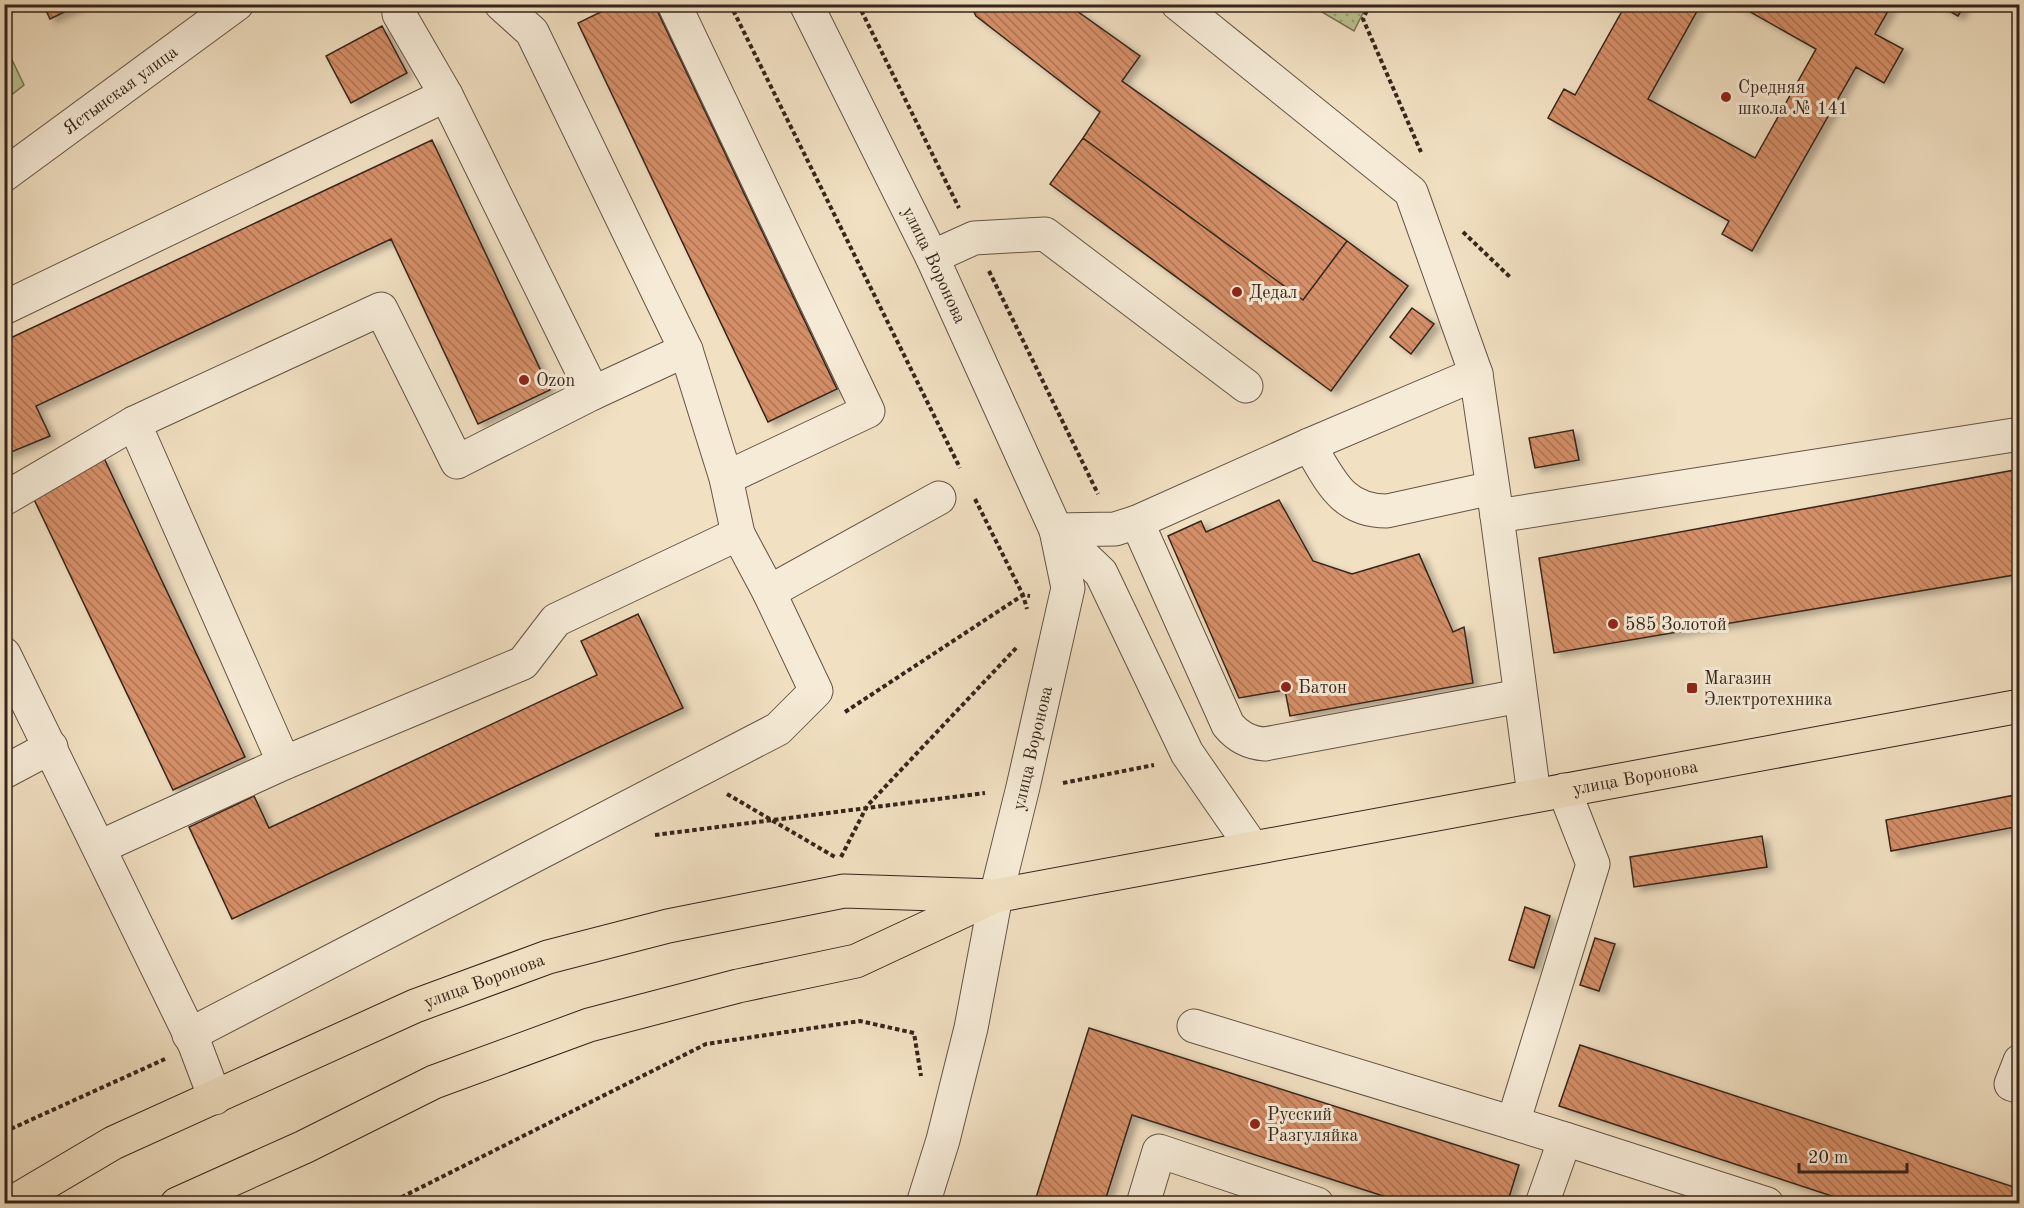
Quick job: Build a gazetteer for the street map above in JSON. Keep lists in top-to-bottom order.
{
  "streets": {
    "main road": ["улица Воронова"],
    "street": ["Ястынская улица"]
  },
  "places": {
    "other": [
      "Средняя школа № 141",
      "Дедал",
      "Ozon",
      "585 Золотой",
      "Батон",
      "Русский Разгуляйка"
    ],
    "transit": ["Магазин Электротехника"]
  },
  "scale_bar": "20 m"
}
